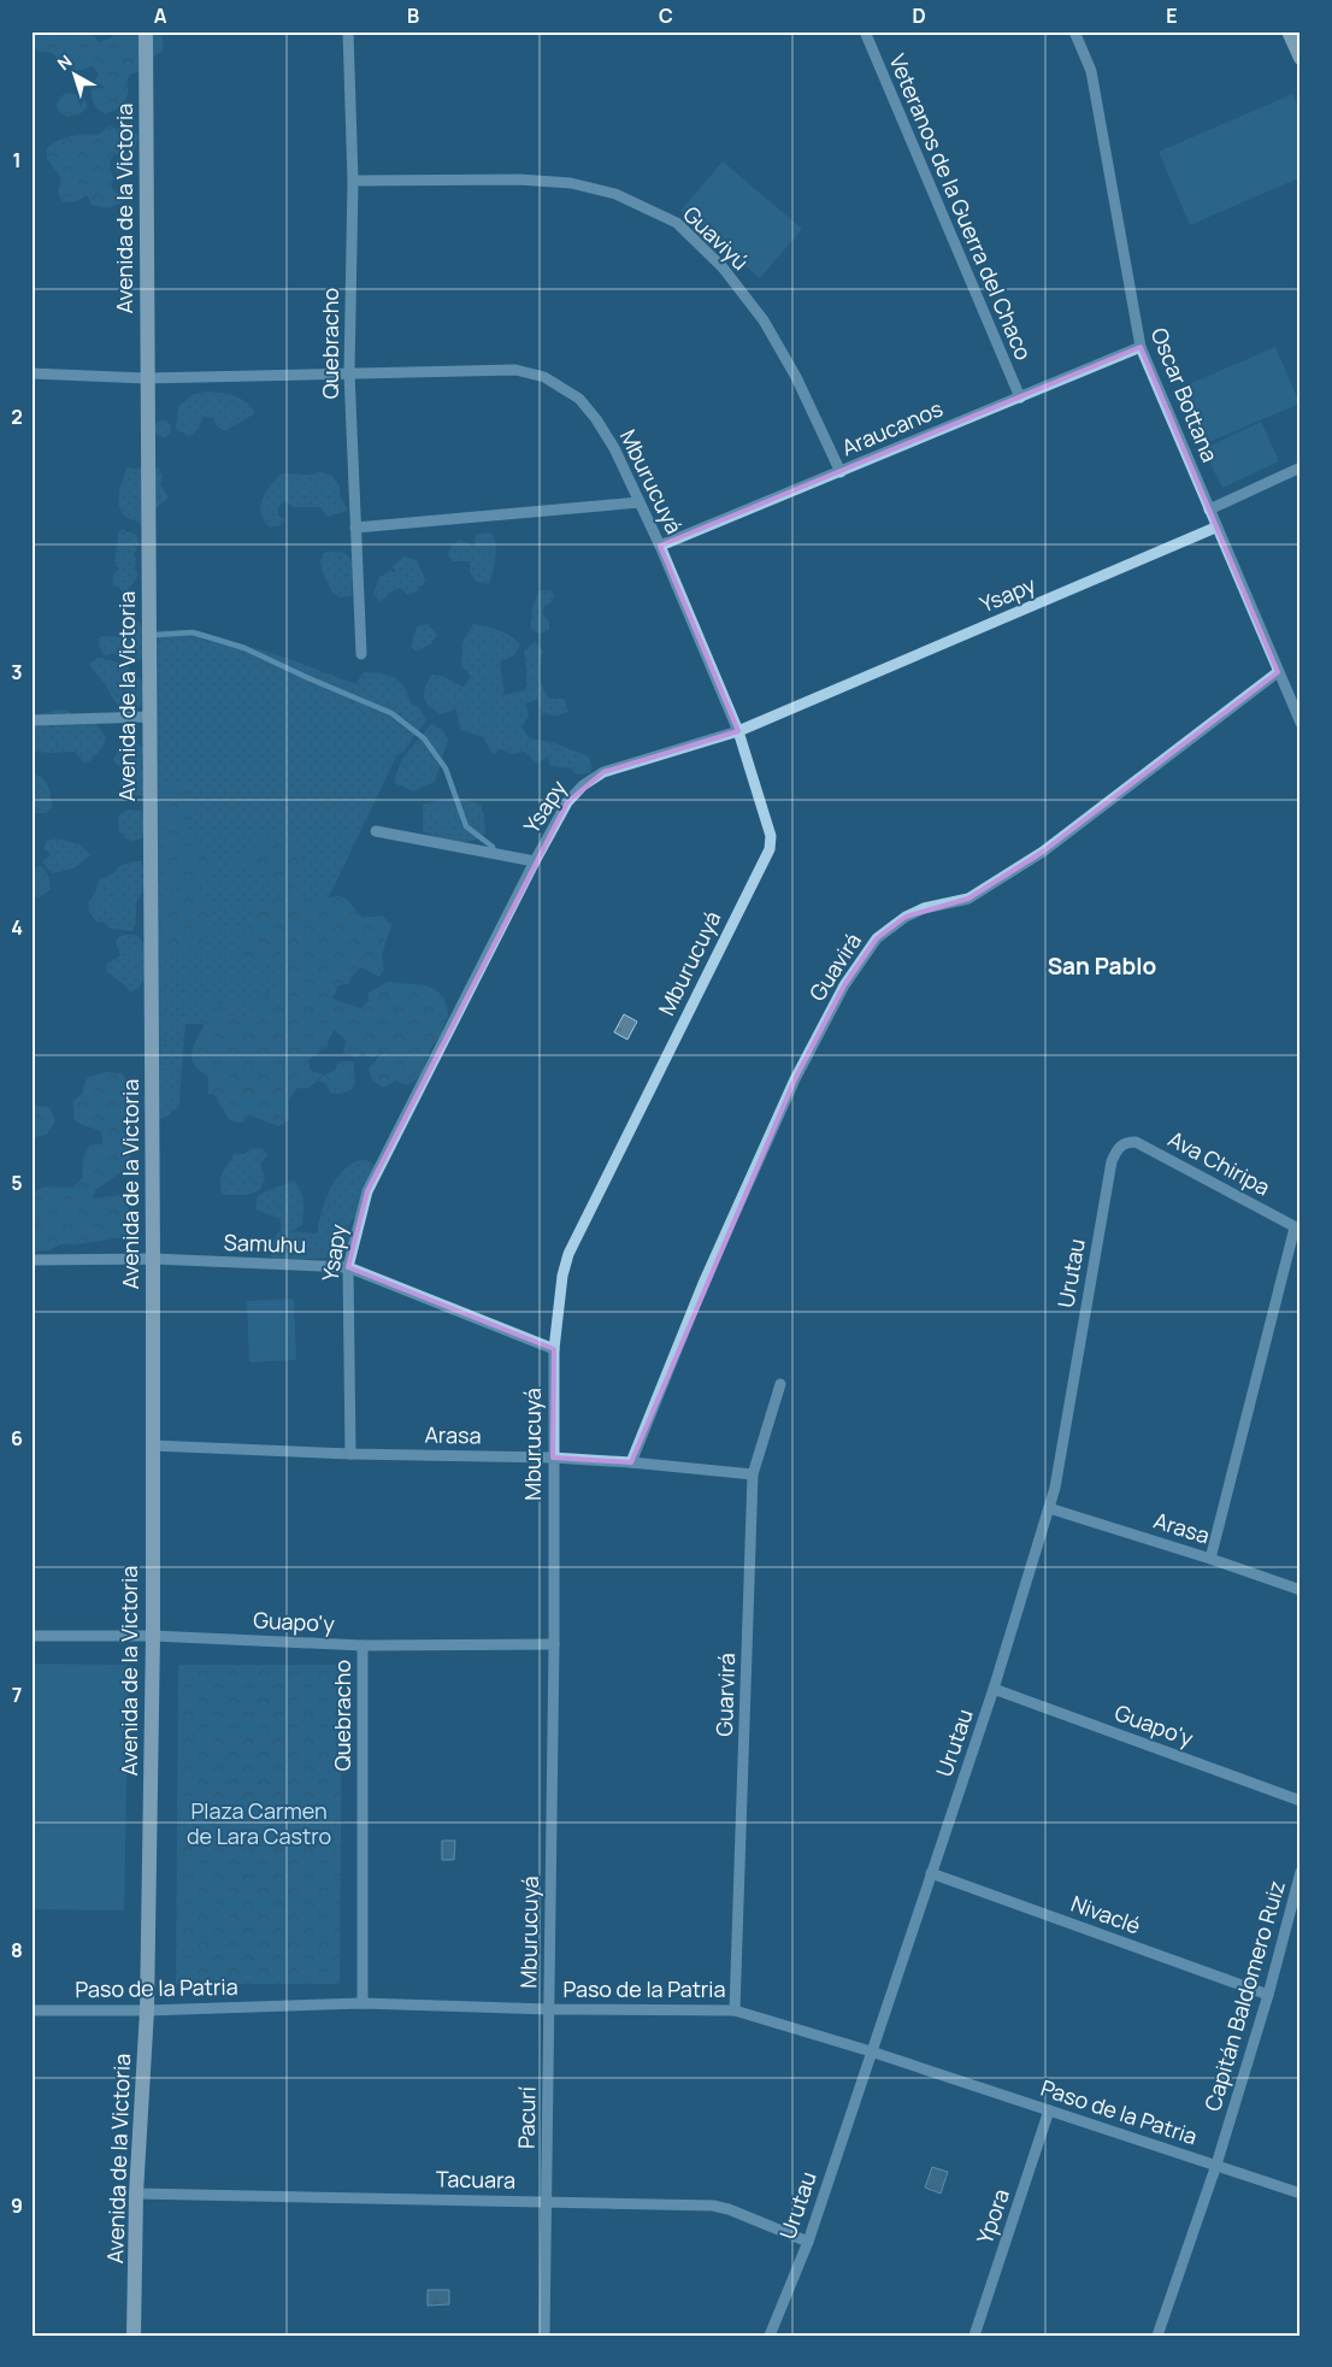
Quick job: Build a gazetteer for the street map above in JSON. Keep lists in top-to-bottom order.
{
  "streets": {
    "main road": ["Avenida de la Victoria"],
    "street": [
      "Veteranos de la Guerra del Chaco",
      "Guaviyú",
      "Quebracho",
      "Oscar Bottana",
      "Araucanos",
      "Mburucuyá",
      "Ysapy",
      "Guavirá",
      "Ava Chiripa",
      "Samuhu",
      "Urutau",
      "Arasa",
      "Guapo'y",
      "Guarvirá",
      "Nivaclé",
      "Paso de la Patria",
      "Capitán Baldomero Ruiz",
      "Pacurí",
      "Tacuara",
      "Ypora"
    ]
  },
  "crossings": [
    ["Veteranos de la Guerra del Chaco", "Araucanos"],
    ["Avenida de la Victoria", "Mburucuyá"],
    ["Avenida de la Victoria", "Samuhu"],
    ["Avenida de la Victoria", "Arasa"],
    ["Avenida de la Victoria", "Guapo'y"],
    ["Avenida de la Victoria", "Paso de la Patria"],
    ["Avenida de la Victoria", "Tacuara"],
    ["Guaviyú", "Quebracho"],
    ["Guaviyú", "Araucanos"],
    ["Quebracho", "Mburucuyá"],
    ["Quebracho", "Guapo'y"],
    ["Quebracho", "Paso de la Patria"],
    ["Oscar Bottana", "Araucanos"],
    ["Oscar Bottana", "Ysapy"],
    ["Oscar Bottana", "Guavirá"],
    ["Araucanos", "Mburucuyá"],
    ["Mburucuyá", "Ysapy"],
    ["Mburucuyá", "Samuhu"],
    ["Mburucuyá", "Arasa"],
    ["Mburucuyá", "Guapo'y"],
    ["Mburucuyá", "Paso de la Patria"],
    ["Mburucuyá", "Pacurí"],
    ["Ysapy", "Samuhu"],
    ["Ysapy", "Arasa"],
    ["Guavirá", "Arasa"],
    ["Ava Chiripa", "Urutau"],
    ["Urutau", "Arasa"],
    ["Urutau", "Guapo'y"],
    ["Urutau", "Nivaclé"],
    ["Urutau", "Paso de la Patria"],
    ["Urutau", "Tacuara"],
    ["Arasa", "Guarvirá"],
    ["Guarvirá", "Paso de la Patria"],
    ["Nivaclé", "Capitán Baldomero Ruiz"],
    ["Paso de la Patria", "Capitán Baldomero Ruiz"],
    ["Paso de la Patria", "Pacurí"],
    ["Paso de la Patria", "Ypora"],
    ["Pacurí", "Tacuara"]
  ],
  "districts": ["San Pablo"],
  "parks": ["Plaza Carmen de Lara Castro"],
  "north": "top left",
  "grid": {
    "columns": [
      "A",
      "B",
      "C",
      "D",
      "E"
    ],
    "rows": [
      "1",
      "2",
      "3",
      "4",
      "5",
      "6",
      "7",
      "8",
      "9"
    ]
  }
}
